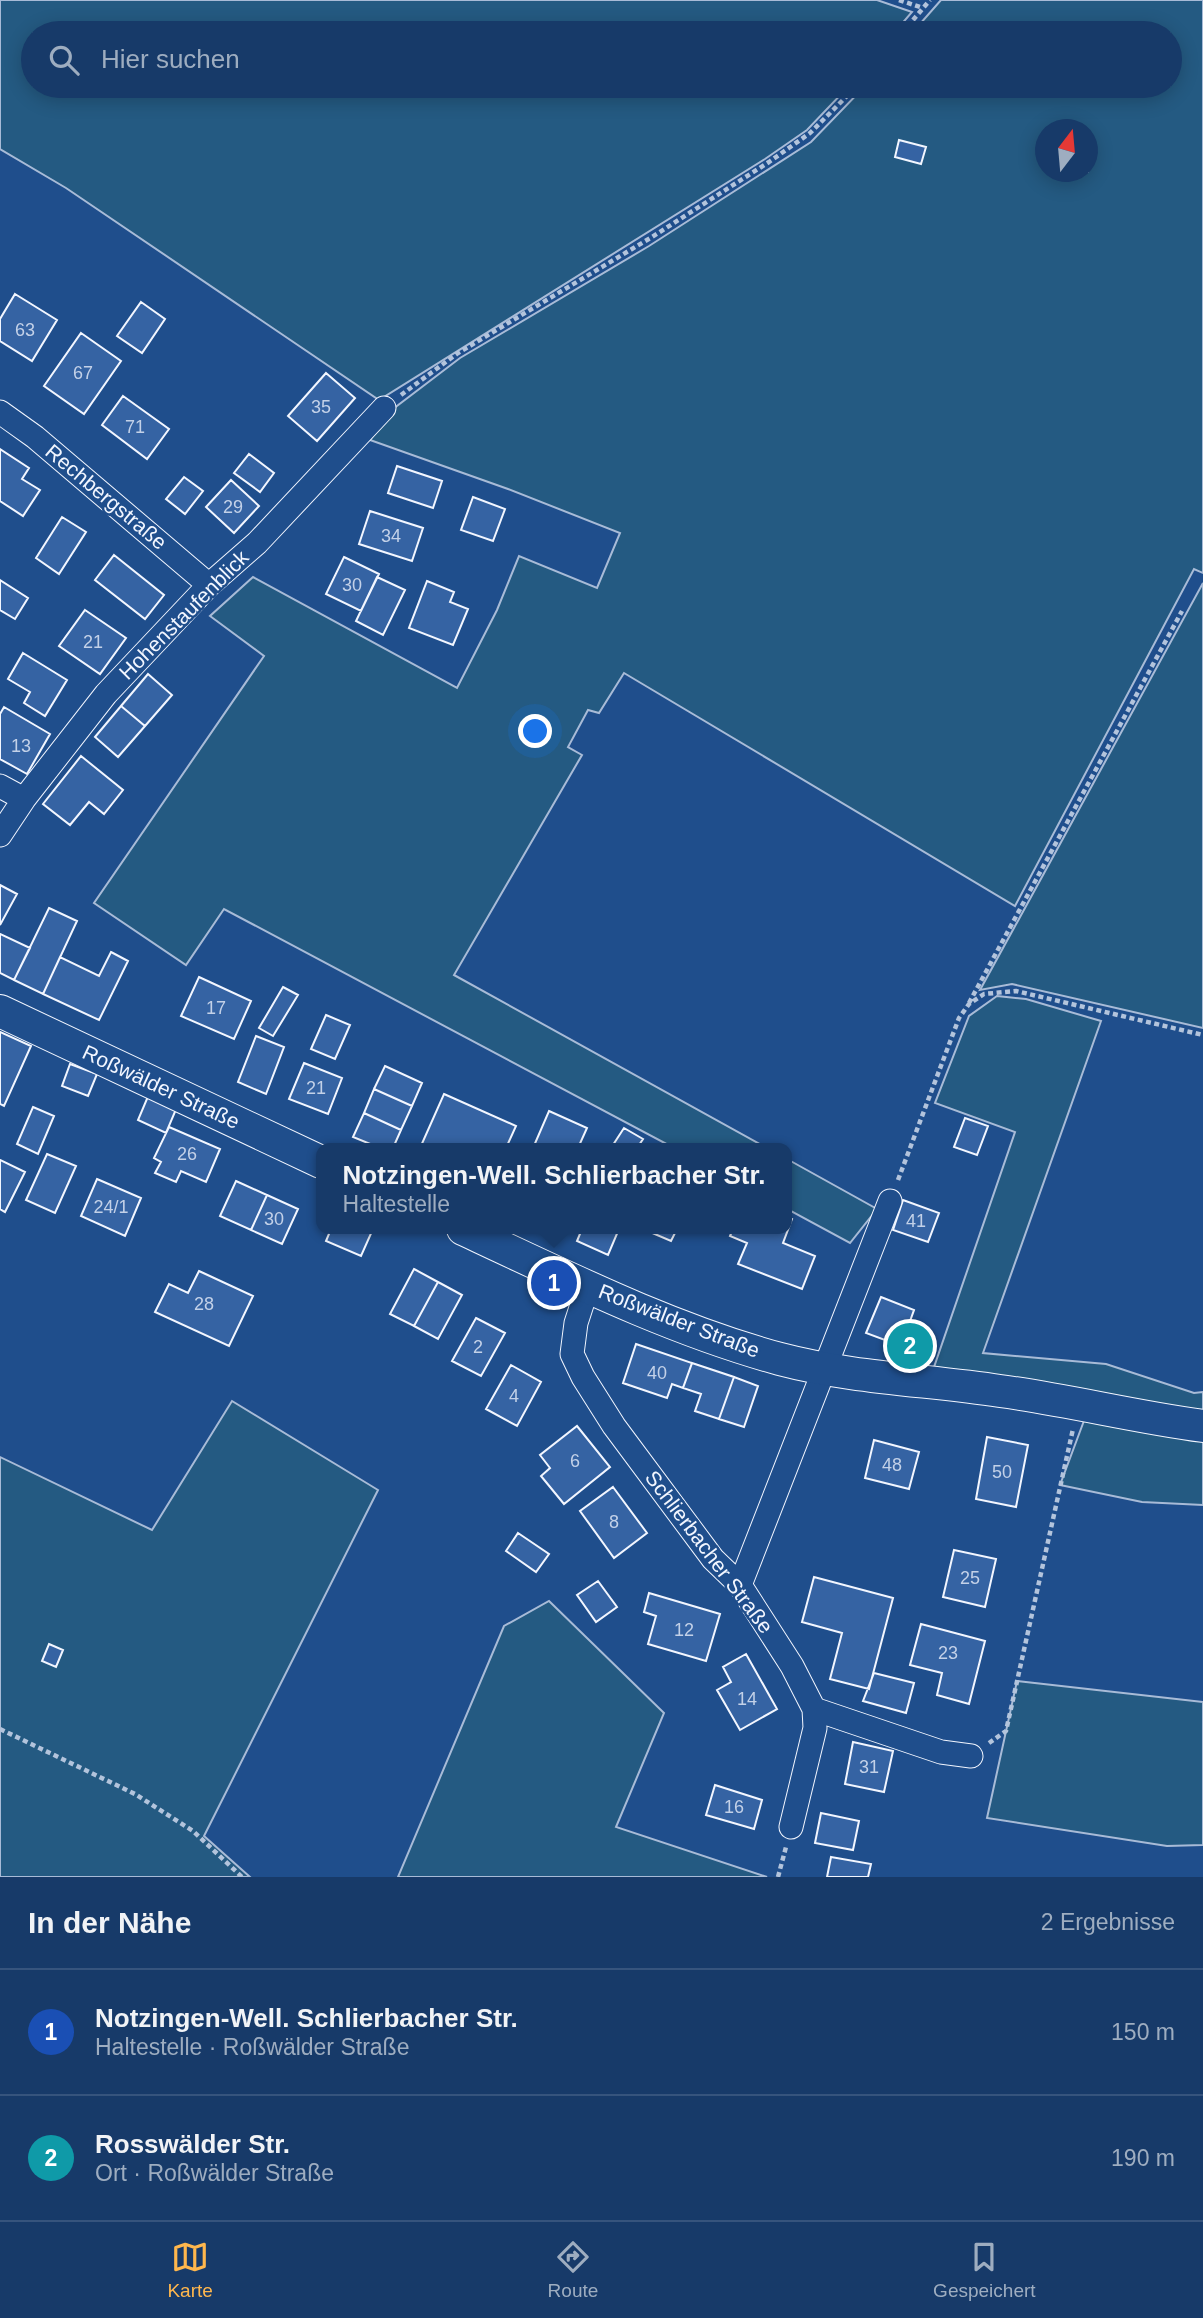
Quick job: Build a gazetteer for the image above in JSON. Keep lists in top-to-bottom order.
{
  "streets": {
    "street": [
      "Rechbergstraße",
      "Hohenstaufenblick",
      "Roßwälder Straße",
      "Schlierbacher Straße"
    ]
  },
  "crossings": [
    ["Rechbergstraße", "Hohenstaufenblick"],
    ["Roßwälder Straße", "Schlierbacher Straße"]
  ],
  "house_numbers": [
    "63",
    "67",
    "35",
    "71",
    "29",
    "34",
    "30",
    "21",
    "13",
    "17",
    "21",
    "26",
    "24/1",
    "30",
    "41",
    "28",
    "2",
    "40",
    "4",
    "6",
    "48",
    "50",
    "8",
    "25",
    "12",
    "23",
    "14",
    "31",
    "16"
  ],
  "north": "top",
  "page": {
    "search": "Hier suchen",
    "popup": ["Notzingen-Well. Schlierbacher Str.", "Haltestelle"],
    "pins": ["1", "2"],
    "heading": ["In der Nähe", "2 Ergebnisse"],
    "list": [
      {
        "mark": "1",
        "name": "Notzingen-Well. Schlierbacher Str.",
        "note": "Haltestelle · Roßwälder Straße",
        "value": "150 m"
      },
      {
        "mark": "2",
        "name": "Rosswälder Str.",
        "note": "Ort · Roßwälder Straße",
        "value": "190 m"
      }
    ],
    "nav": ["Karte", "Route", "Gespeichert"]
  }
}
